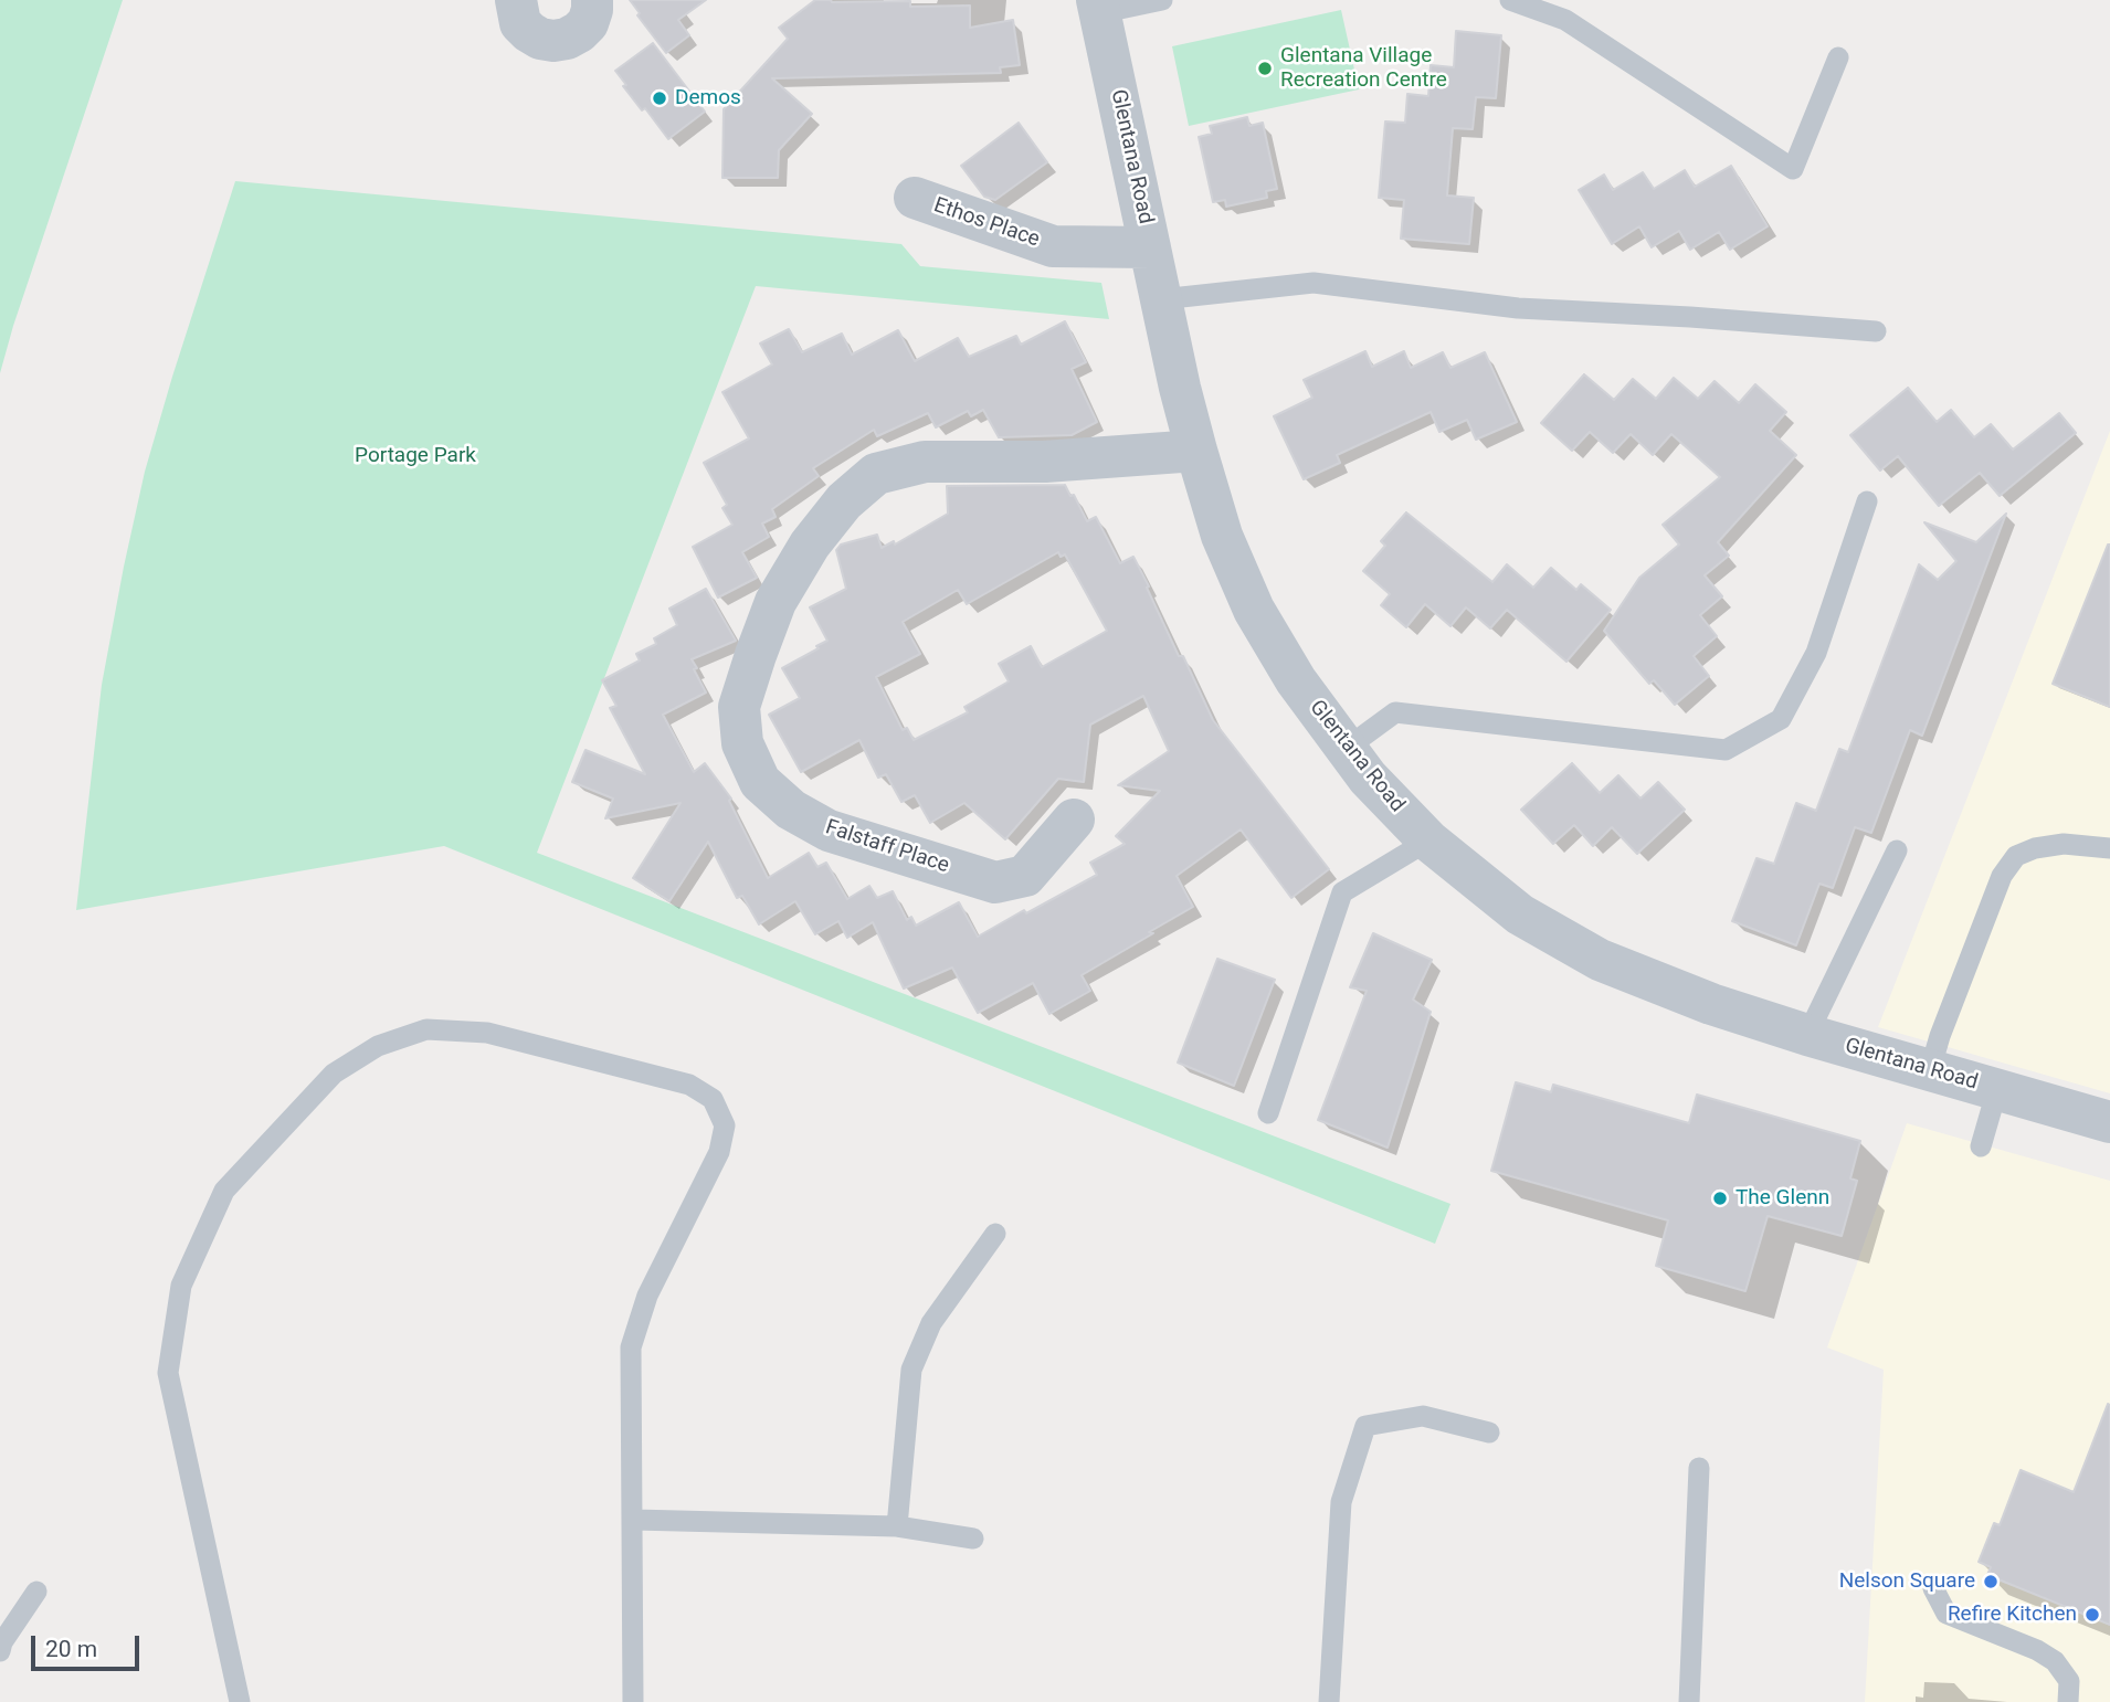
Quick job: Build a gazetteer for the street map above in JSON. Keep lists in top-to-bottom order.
{
  "streets": {
    "street": ["Glentana Road", "Ethos Place", "Falstaff Place"]
  },
  "crossings": [
    ["Glentana Road", "Ethos Place"],
    ["Glentana Road", "Falstaff Place"]
  ],
  "parks": ["Portage Park"],
  "places": [
    "Glentana Village Recreation Centre",
    "Demos",
    "The Glenn",
    "Nelson Square",
    "Refire Kitchen"
  ],
  "scale_bar": "20 m"
}
